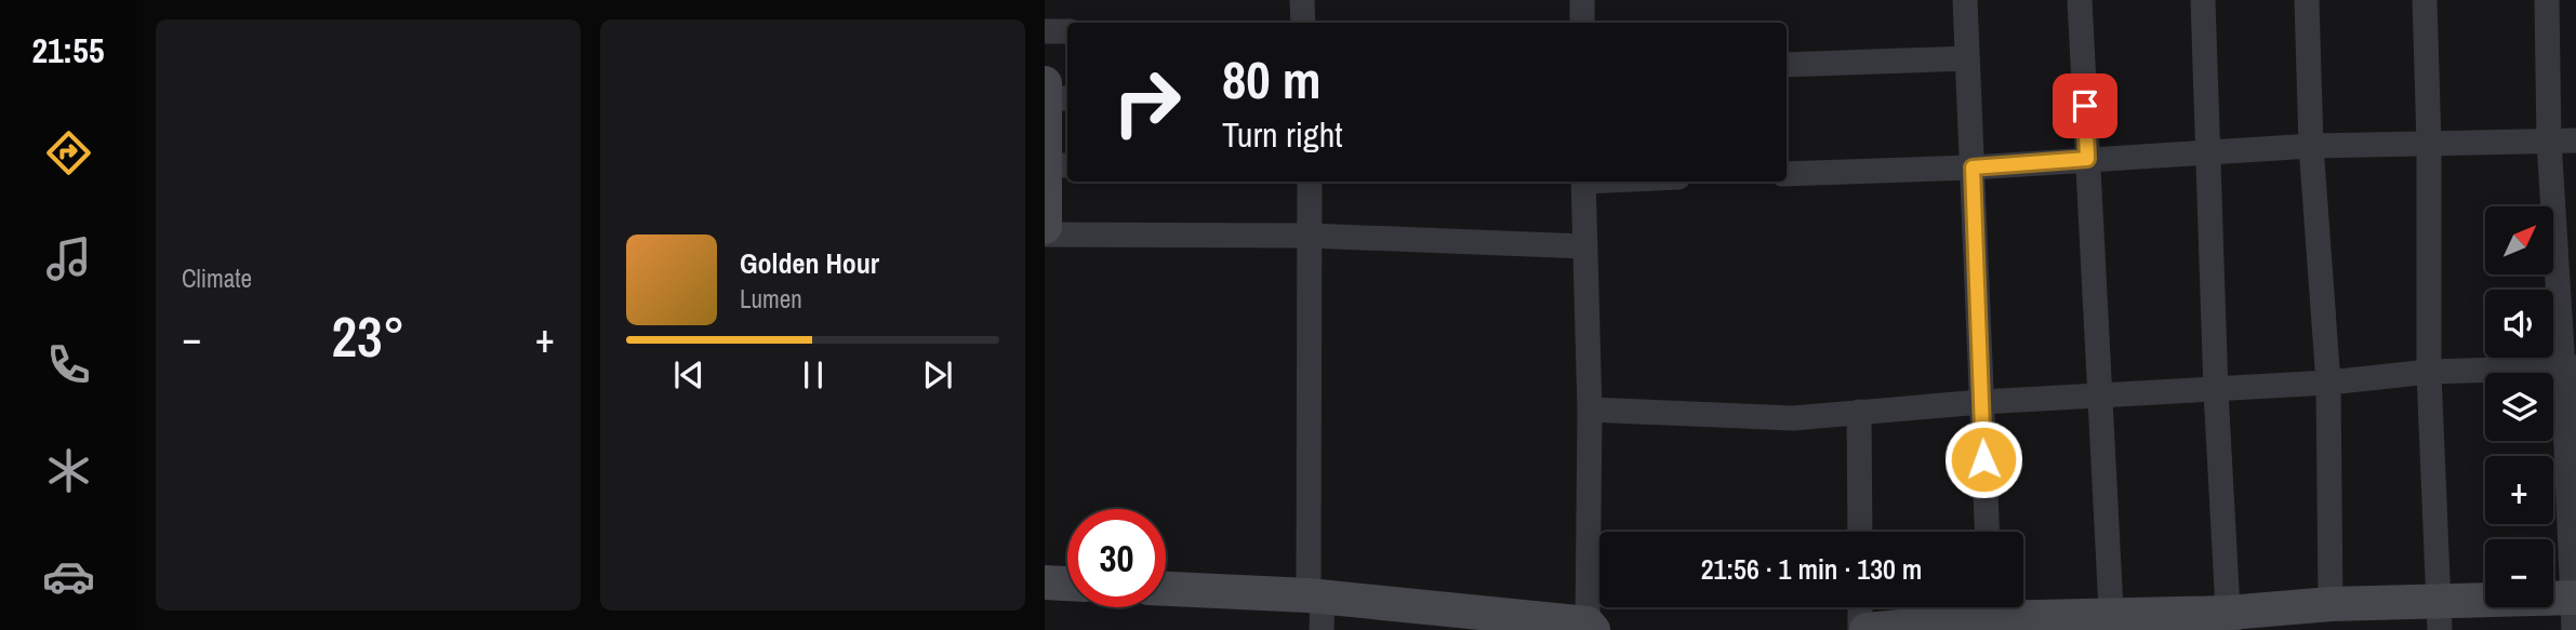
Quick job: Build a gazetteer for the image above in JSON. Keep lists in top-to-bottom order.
{
  "north": "top right",
  "page": {
    "tabs": "21:55",
    "tile": "Climate",
    "turn": ["80 m", "Turn right"],
    "map_buttons": ["+", "−"],
    "song": ["Golden Hour", "Lumen"],
    "heat": ["−", "23°", "+"],
    "limit": "30",
    "trip": "21:56 · 1 min · 130 m"
  }
}
